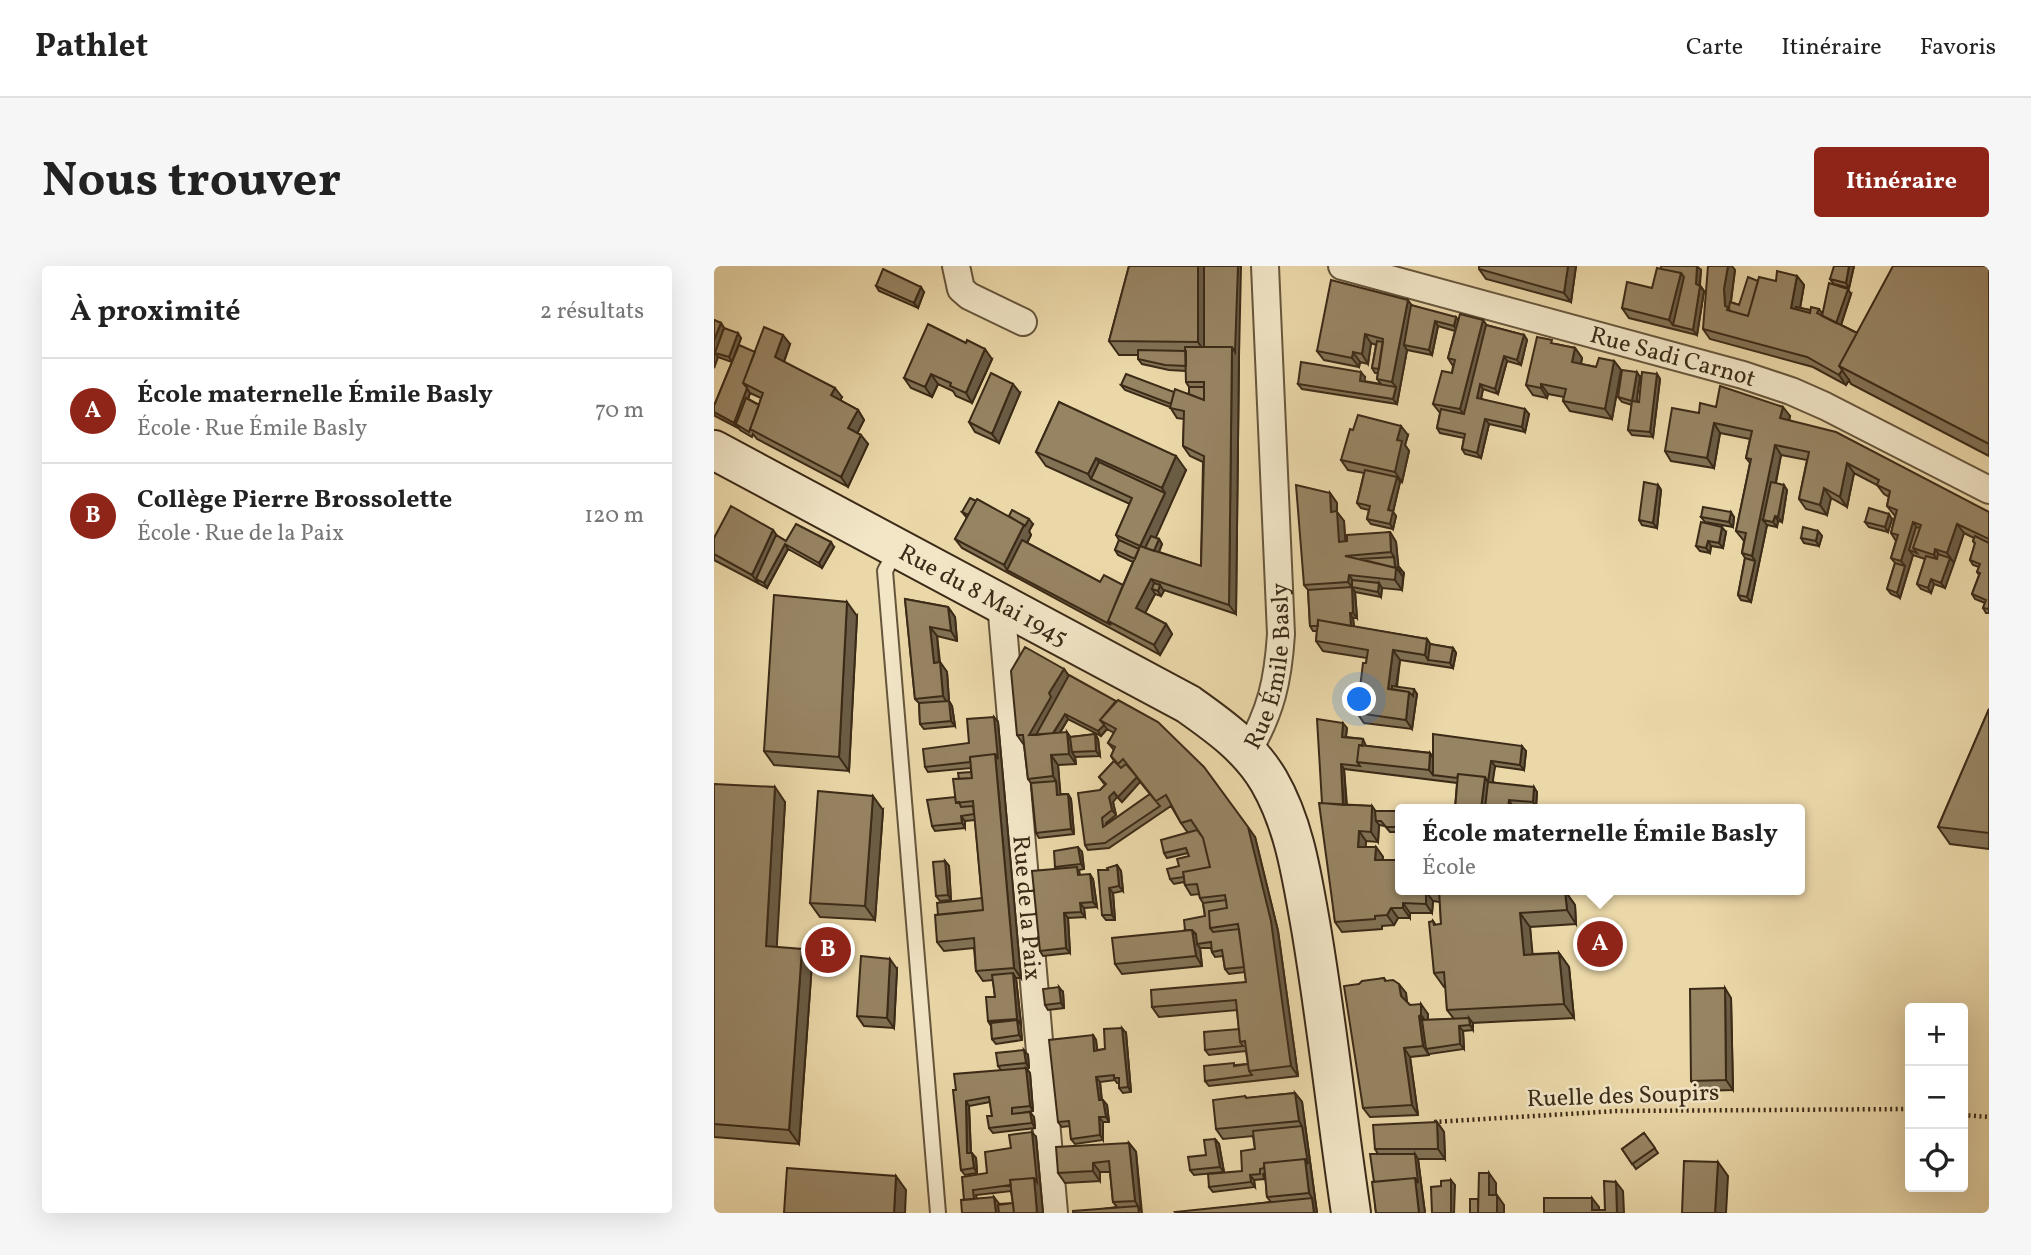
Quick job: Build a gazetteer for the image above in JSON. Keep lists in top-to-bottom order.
{
  "streets": {
    "street": [
      "Rue Sadi Carnot",
      "Rue du 8 Mai 1945",
      "Rue Émile Basly",
      "Rue de la Paix"
    ],
    "path": ["Ruelle des Soupirs"]
  },
  "crossings": [
    ["Rue du 8 Mai 1945", "Rue Émile Basly"],
    ["Rue du 8 Mai 1945", "Rue de la Paix"]
  ],
  "page": {
    "header": "Pathlet",
    "nav": ["Carte", "Itinéraire", "Favoris"],
    "buttons": "Itinéraire",
    "title": "Nous trouver",
    "heading": ["À proximité", "2 résultats"],
    "list": [
      {
        "mark": "A",
        "name": "École maternelle Émile Basly",
        "note": "École · Rue Émile Basly",
        "value": "70 m"
      },
      {
        "mark": "B",
        "name": "Collège Pierre Brossolette",
        "note": "École · Rue de la Paix",
        "value": "120 m"
      }
    ],
    "popup": ["École maternelle Émile Basly", "École"],
    "pins": ["A", "B"],
    "map_buttons": ["+", "−"]
  }
}
